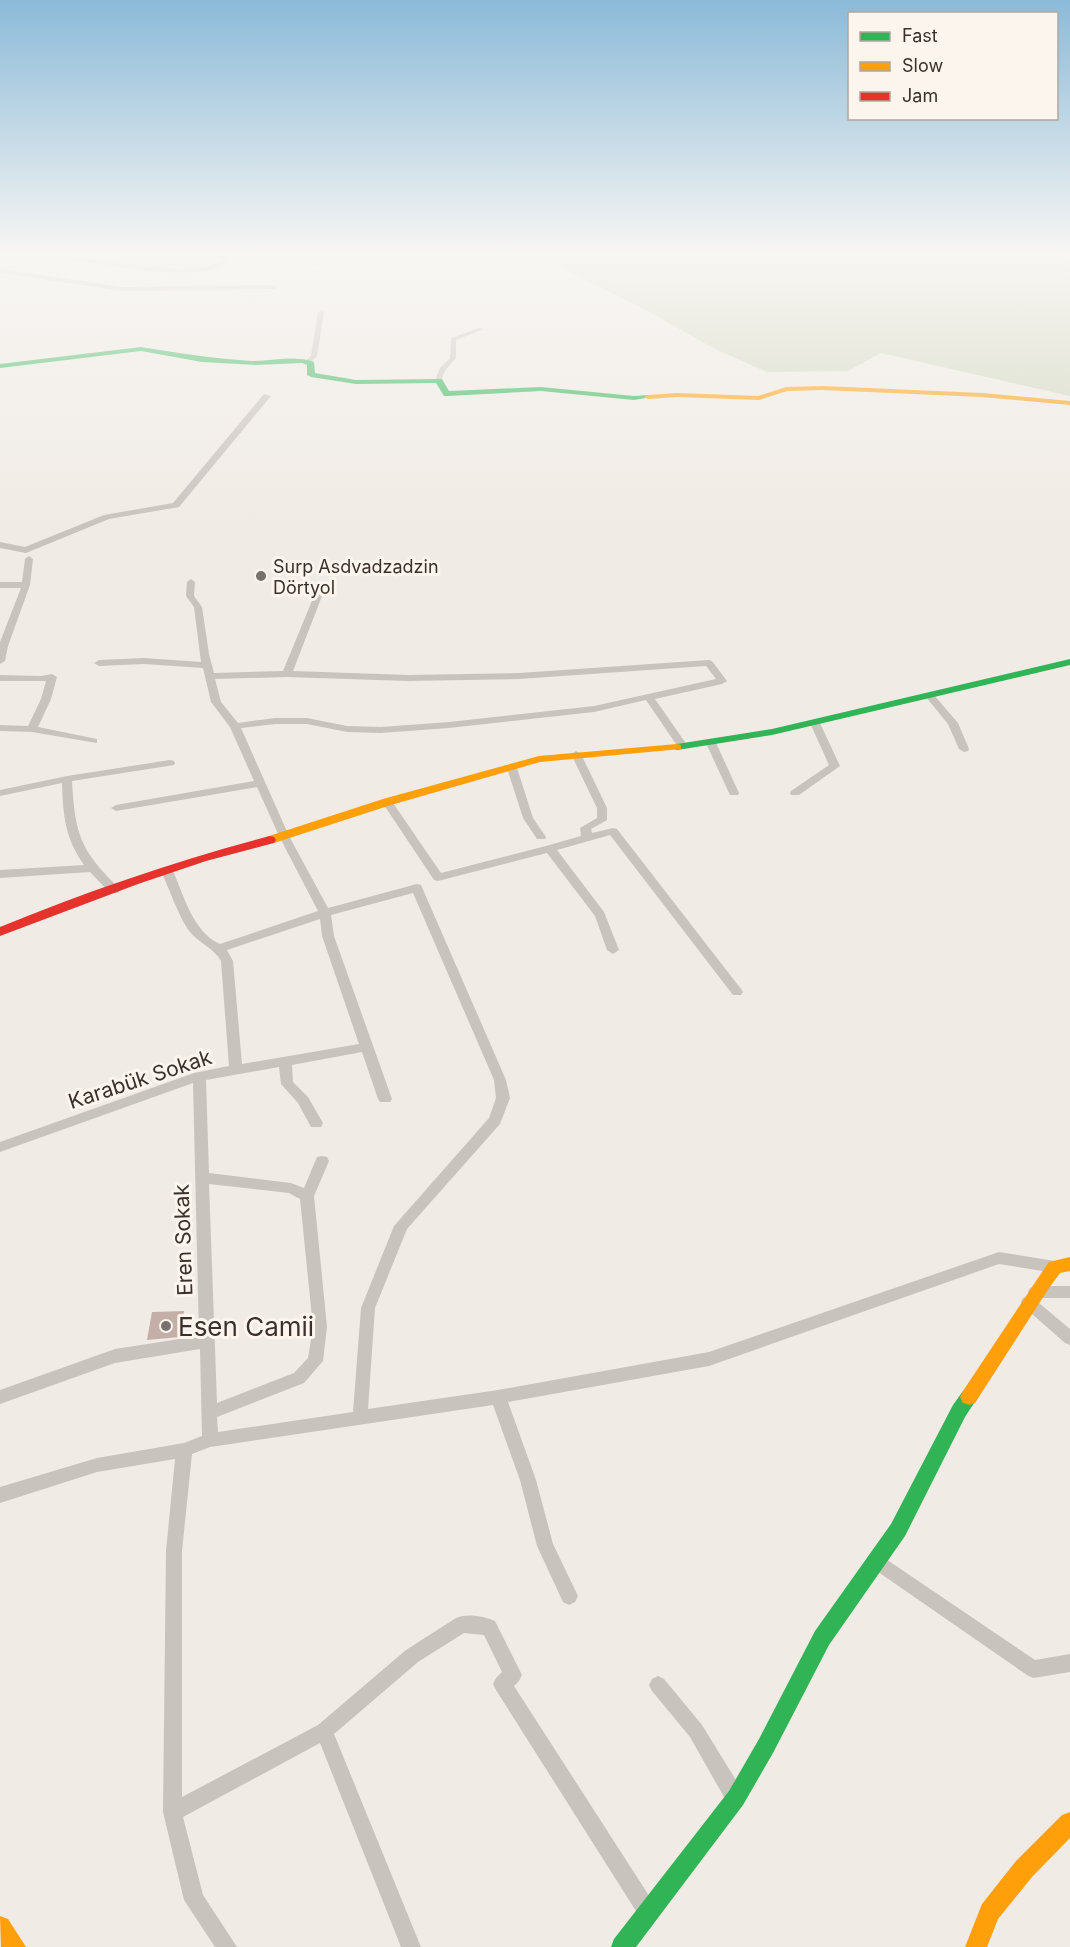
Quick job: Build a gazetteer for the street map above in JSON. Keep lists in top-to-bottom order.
{
  "streets": {
    "street": ["Karabük Sokak", "Eren Sokak"]
  },
  "crossings": [
    ["Karabük Sokak", "Eren Sokak"]
  ],
  "places": ["Surp Asdvadzadzin Dörtyol", "Esen Camii"],
  "legend": ["Fast", "Slow", "Jam"]
}
